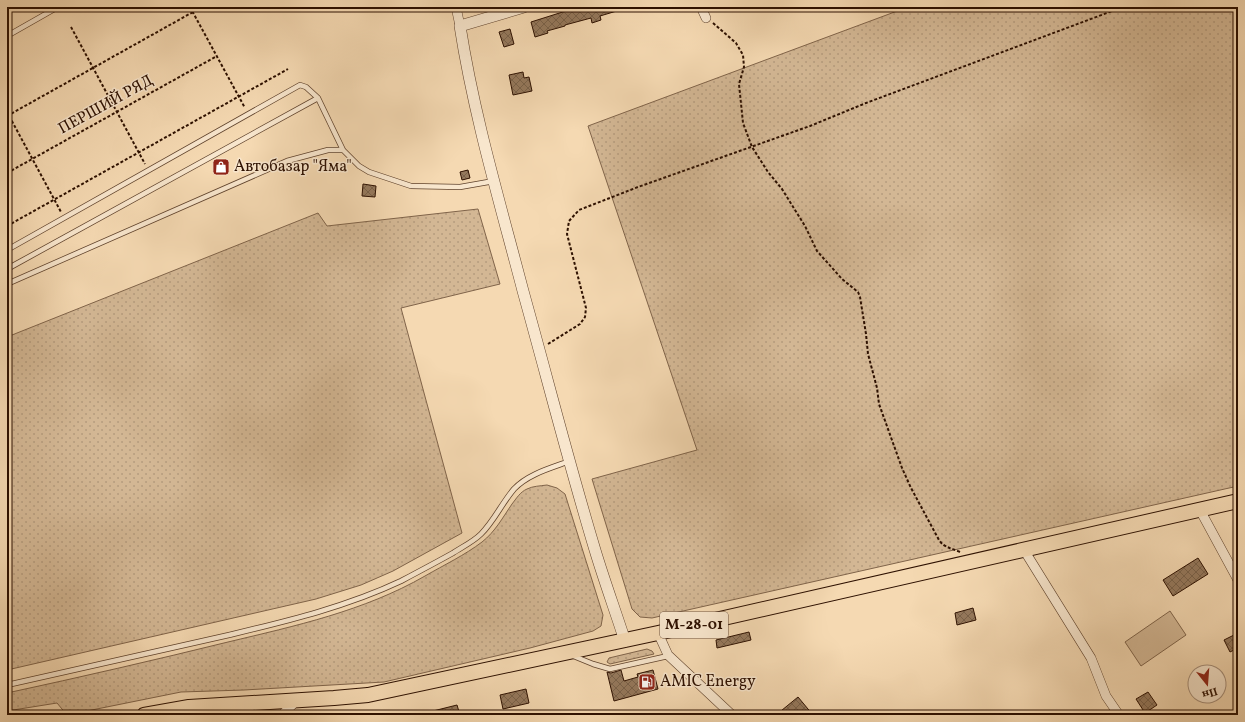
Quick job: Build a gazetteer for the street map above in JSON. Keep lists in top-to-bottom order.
{
  "streets": {
    "highway": ["М-28-01"],
    "path": ["ПЕРШИЙ РЯД"]
  },
  "places": {
    "shop": ["Автобазар \"Яма\""],
    "fuel station": ["AMIC Energy"]
  },
  "north": "bottom"
}
